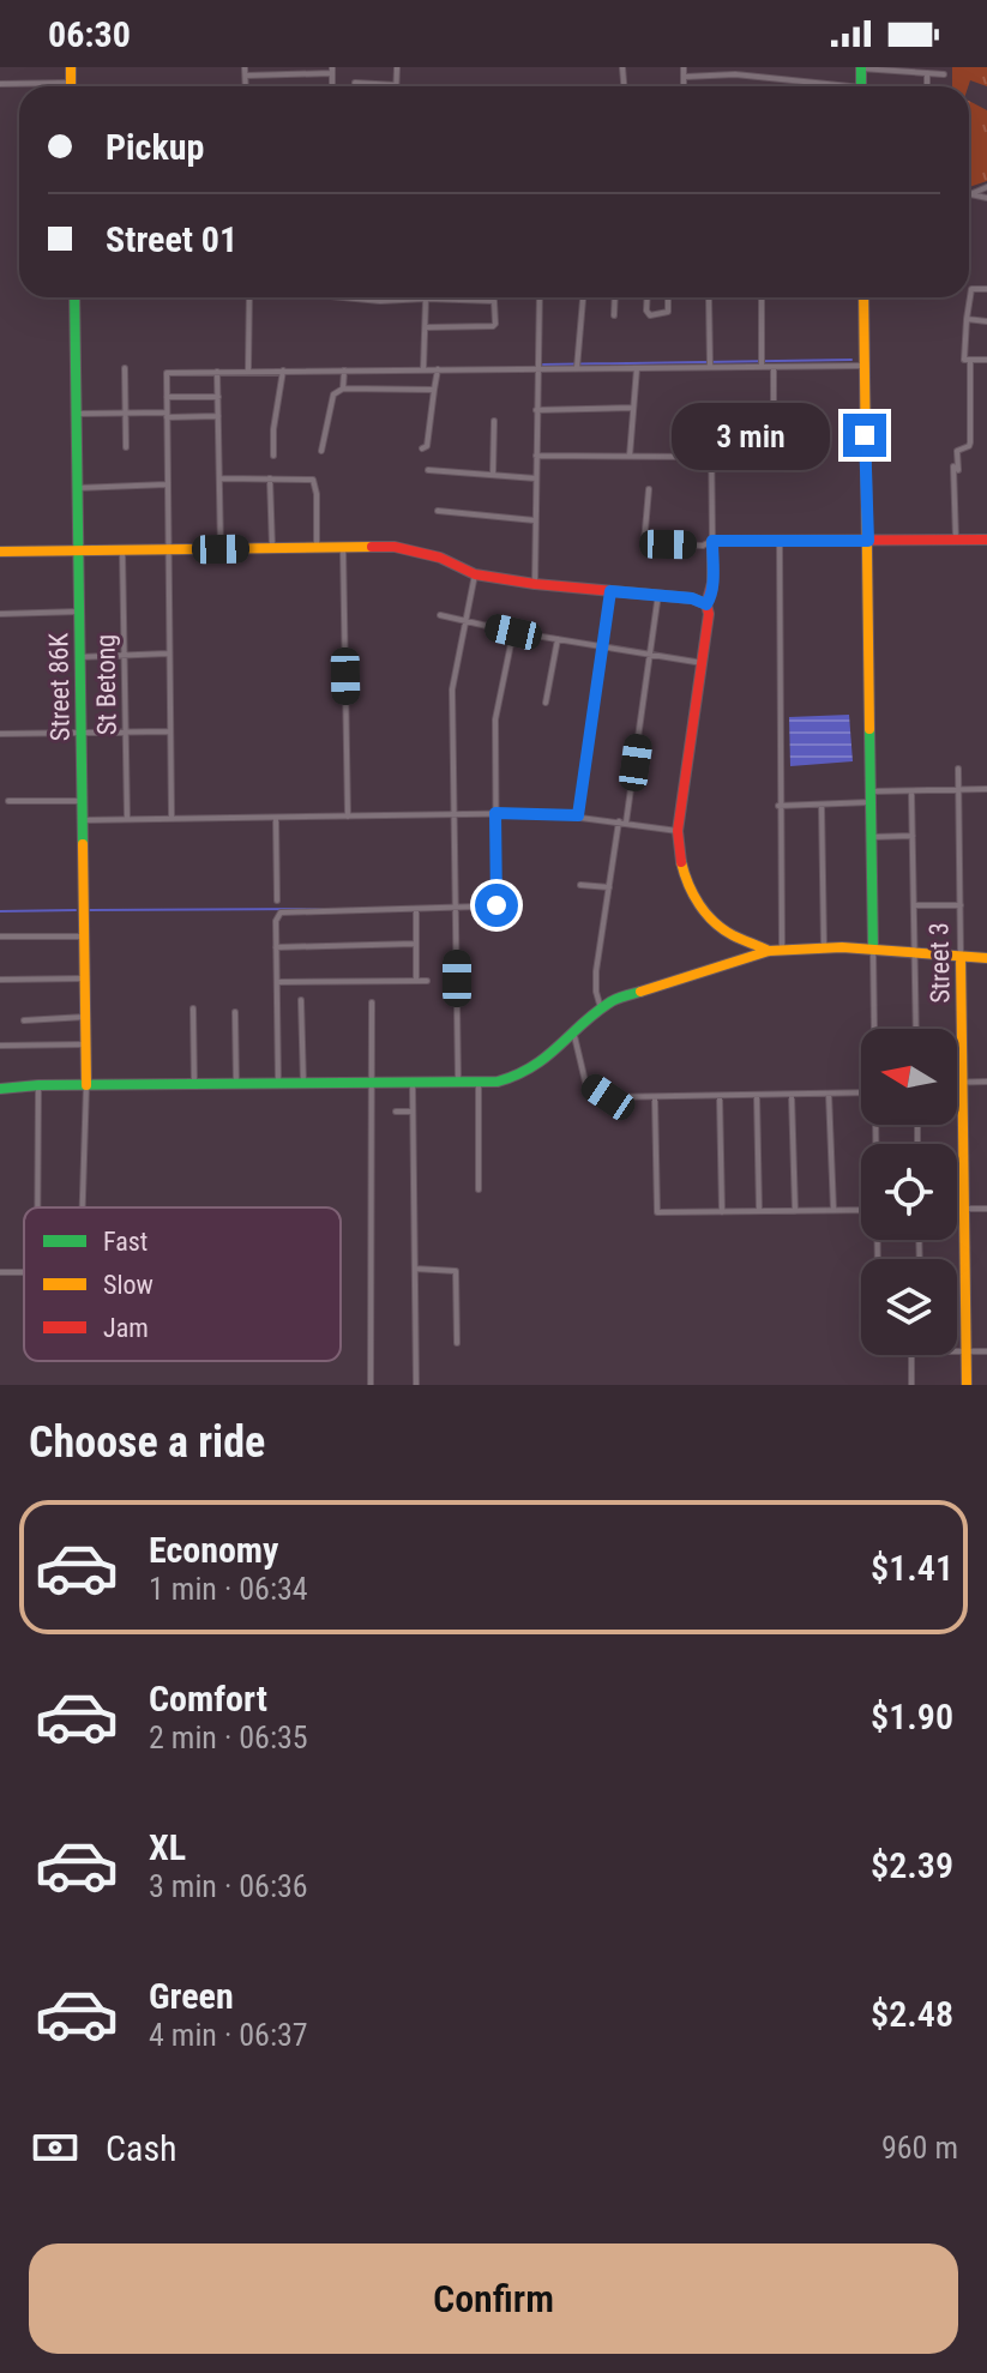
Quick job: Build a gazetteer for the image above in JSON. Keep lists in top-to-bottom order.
{
  "streets": {
    "street": ["St Betong", "Street 86K", "Street 3"]
  },
  "legend": ["Fast", "Slow", "Jam"],
  "north": "left",
  "page": {
    "status": "06:30",
    "banner": ["Pickup", "Street 01"],
    "bubble": "3 min",
    "heading": "Choose a ride",
    "list": [
      {
        "name": "Economy",
        "note": "1 min · 06:34",
        "value": "$1.41"
      },
      {
        "name": "Comfort",
        "note": "2 min · 06:35",
        "value": "$1.90"
      },
      {
        "name": "XL",
        "note": "3 min · 06:36",
        "value": "$2.39"
      },
      {
        "name": "Green",
        "note": "4 min · 06:37",
        "value": "$2.48"
      }
    ],
    "pay": ["Cash", "960 m"],
    "buttons": "Confirm"
  }
}
